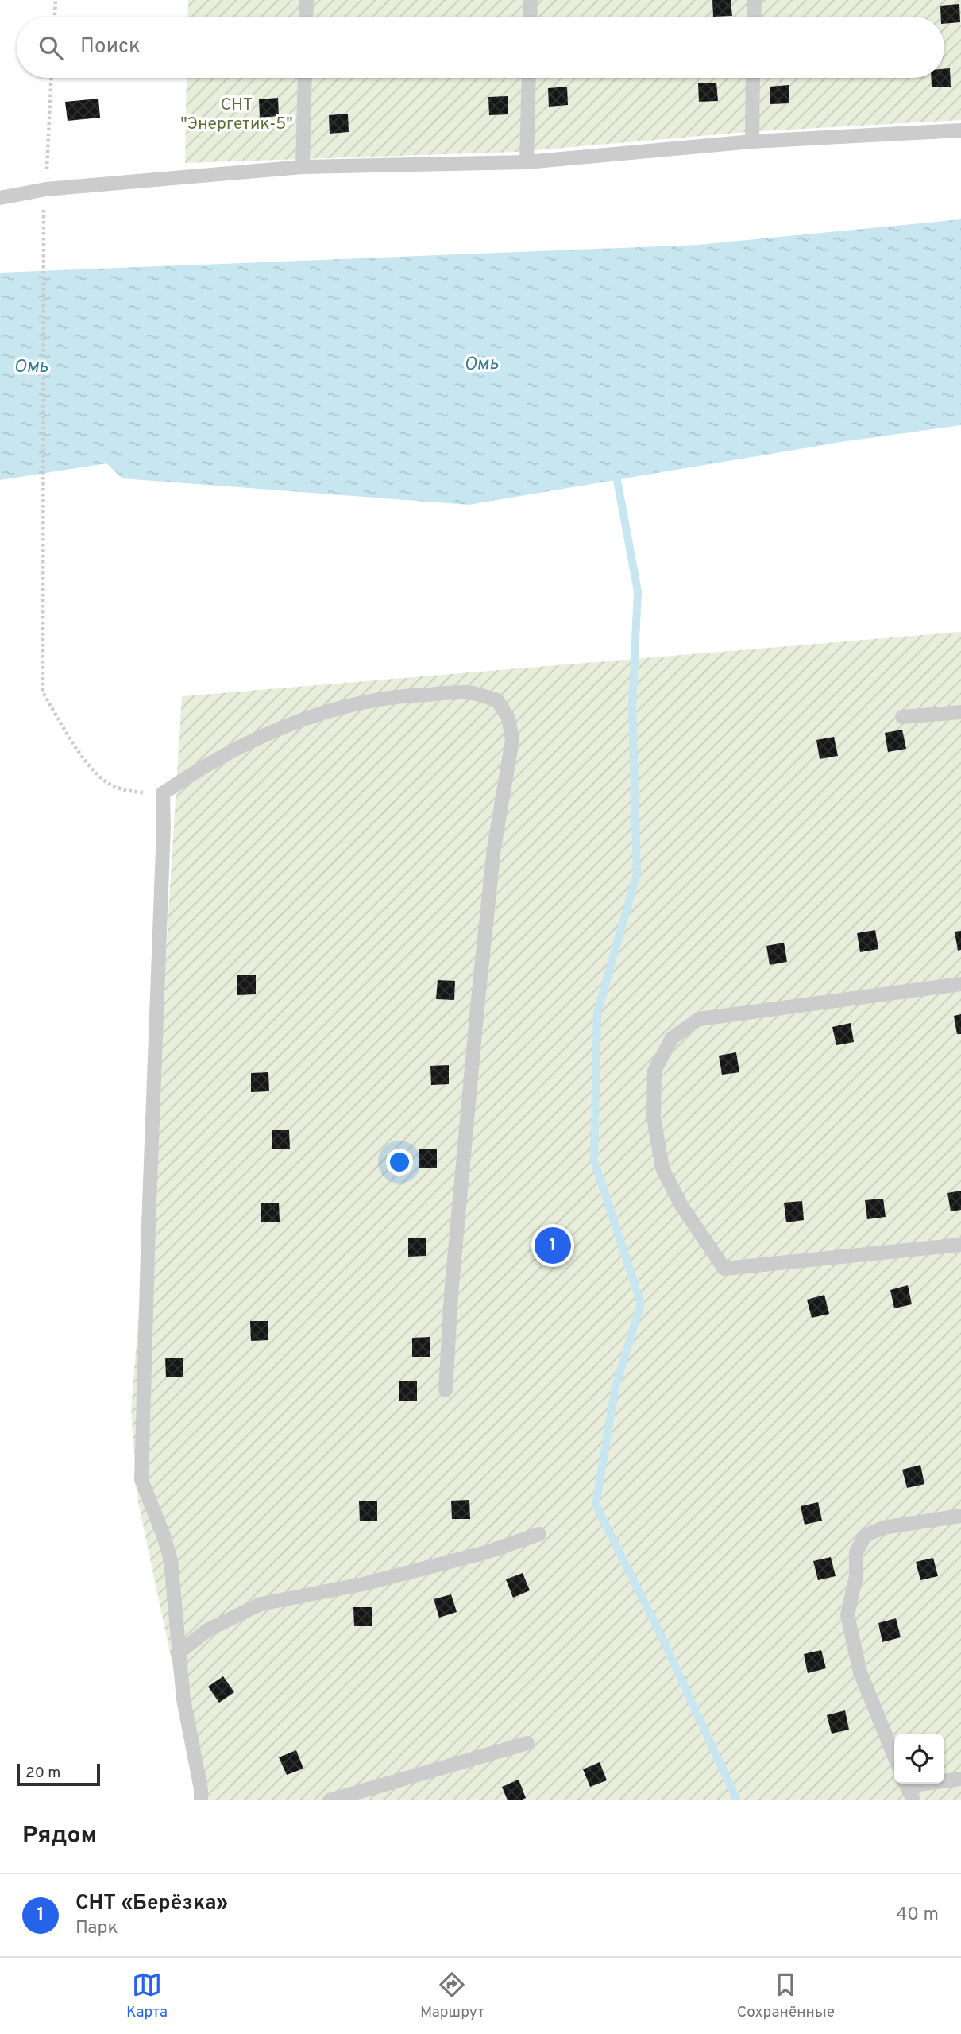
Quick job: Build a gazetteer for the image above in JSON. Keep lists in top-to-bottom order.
{
  "water": ["Омь"],
  "parks": ["СНТ \"Энергетик-5\""],
  "scale_bar": "20 m",
  "page": {
    "search": "Поиск",
    "pins": "1",
    "scale": "20 m",
    "heading": "Рядом",
    "list": [
      {
        "mark": "1",
        "name": "СНТ «Берёзка»",
        "note": "Парк",
        "value": "40 m"
      }
    ],
    "nav": ["Карта", "Маршрут", "Сохранённые"]
  }
}
